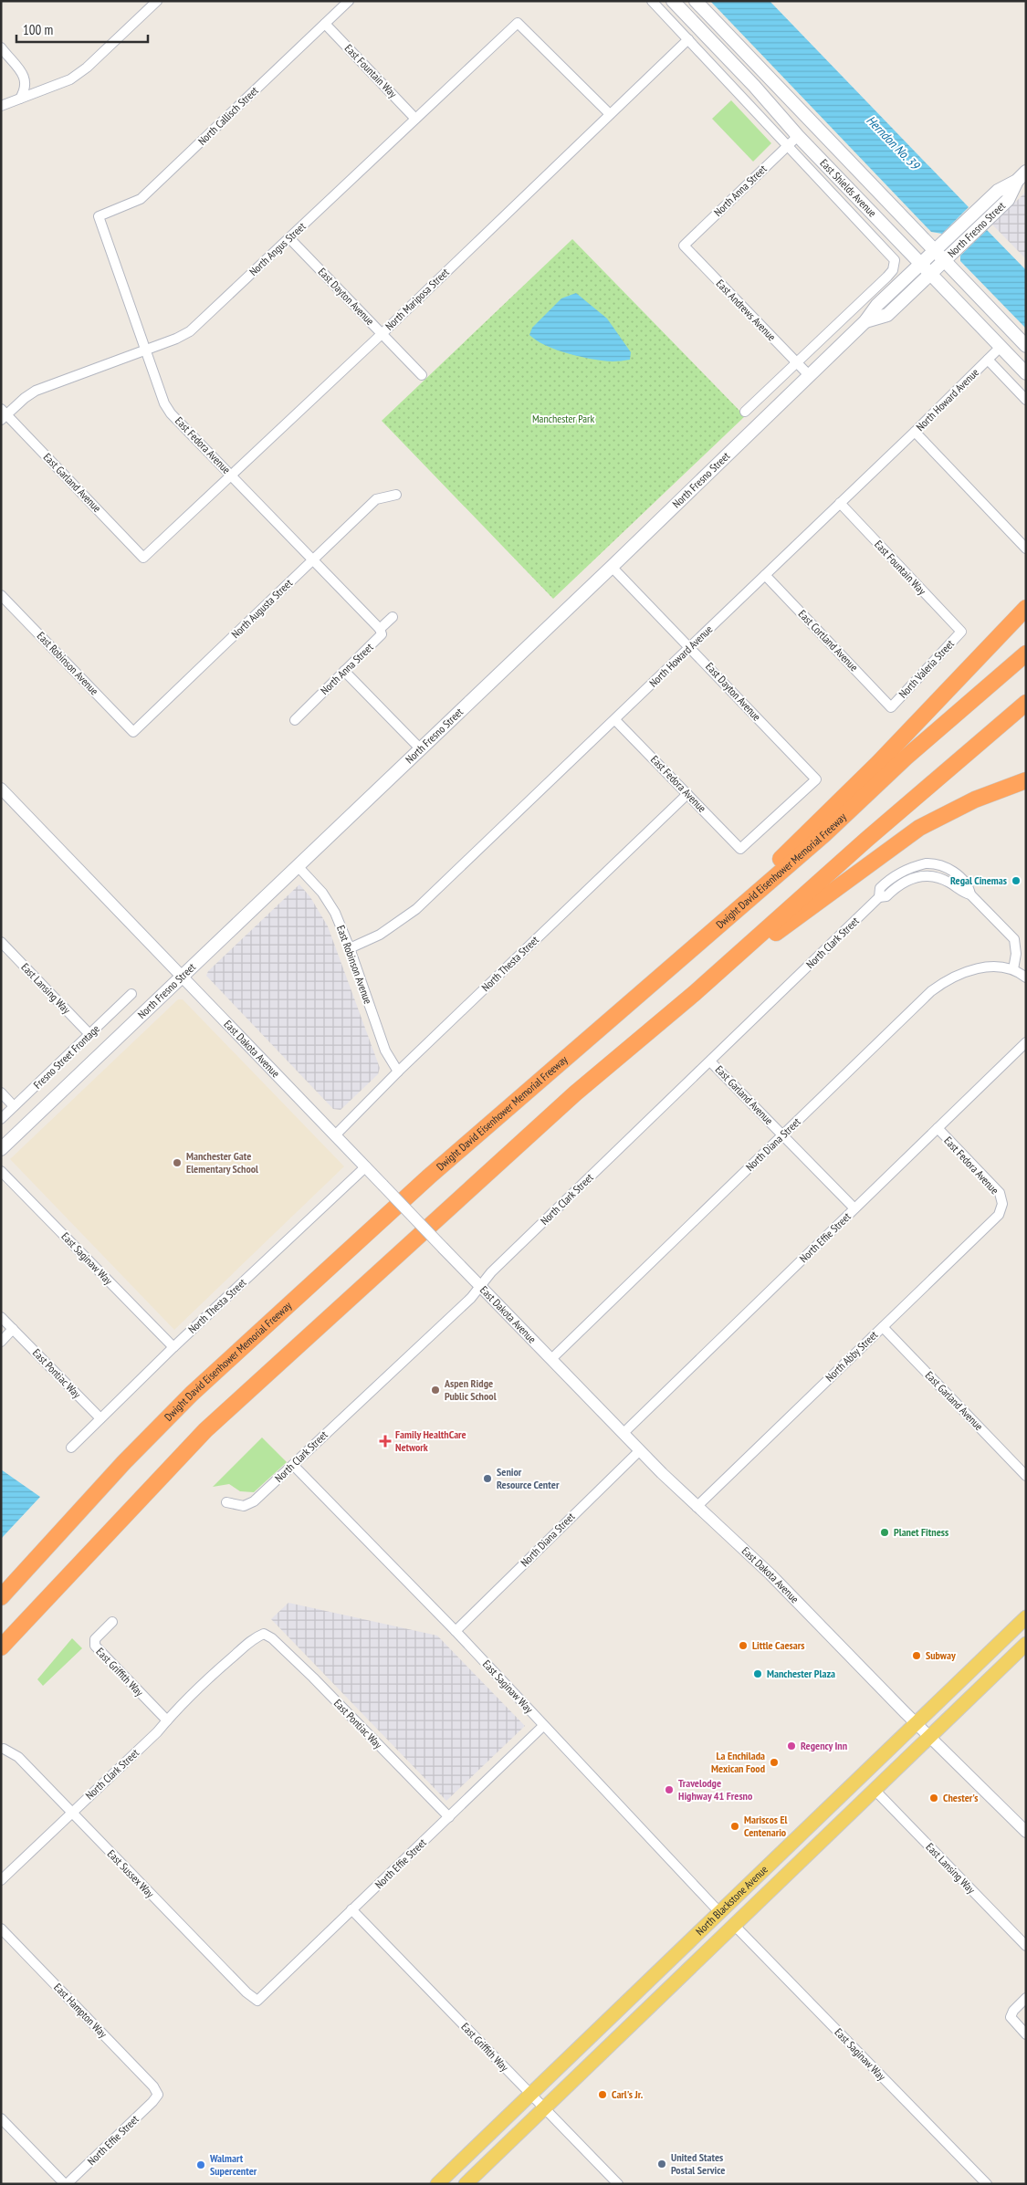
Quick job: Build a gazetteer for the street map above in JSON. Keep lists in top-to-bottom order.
{
  "streets": {
    "highway": ["Dwight David Eisenhower Memorial Freeway"],
    "main road": ["East Shields Avenue", "North Fresno Street", "North Blackstone Avenue"],
    "street": [
      "East Fountain Way",
      "North Callisch Street",
      "North Anna Street",
      "North Angus Street",
      "East Dayton Avenue",
      "North Mariposa Street",
      "East Andrews Avenue",
      "North Howard Avenue",
      "East Fedora Avenue",
      "East Garland Avenue",
      "North Augusta Street",
      "East Cortland Avenue",
      "East Robinson Avenue",
      "North Valeria Street",
      "North Clark Street",
      "North Thesta Street",
      "East Lansing Way",
      "East Dakota Avenue",
      "Fresno Street Frontage",
      "North Diana Street",
      "North Effie Street",
      "East Saginaw Way",
      "North Abby Street",
      "East Pontiac Way",
      "East Griffith Way",
      "East Sussex Way",
      "East Hampton Way"
    ]
  },
  "crossings": [
    ["East Fountain Way", "North Callisch Street"],
    ["East Fountain Way", "North Angus Street"],
    ["East Fountain Way", "North Howard Avenue"],
    ["East Fountain Way", "North Valeria Street"],
    ["North Callisch Street", "East Fedora Avenue"],
    ["East Shields Avenue", "North Anna Street"],
    ["East Shields Avenue", "North Fresno Street"],
    ["East Shields Avenue", "North Howard Avenue"],
    ["North Anna Street", "East Andrews Avenue"],
    ["North Anna Street", "East Fedora Avenue"],
    ["North Fresno Street", "East Dayton Avenue"],
    ["North Fresno Street", "East Andrews Avenue"],
    ["North Fresno Street", "East Robinson Avenue"],
    ["North Fresno Street", "East Dakota Avenue"],
    ["North Angus Street", "East Dayton Avenue"],
    ["North Angus Street", "North Mariposa Street"],
    ["North Angus Street", "East Fedora Avenue"],
    ["North Angus Street", "East Garland Avenue"],
    ["East Dayton Avenue", "North Mariposa Street"],
    ["East Dayton Avenue", "North Howard Avenue"],
    ["East Dayton Avenue", "East Fedora Avenue"],
    ["North Mariposa Street", "East Fedora Avenue"],
    ["North Mariposa Street", "East Garland Avenue"],
    ["North Howard Avenue", "East Fedora Avenue"],
    ["North Howard Avenue", "East Cortland Avenue"],
    ["North Howard Avenue", "East Robinson Avenue"],
    ["East Fedora Avenue", "North Augusta Street"],
    ["East Fedora Avenue", "North Thesta Street"],
    ["East Fedora Avenue", "North Effie Street"],
    ["East Fedora Avenue", "North Abby Street"],
    ["East Garland Avenue", "North Clark Street"],
    ["East Garland Avenue", "North Diana Street"],
    ["East Garland Avenue", "North Effie Street"],
    ["East Garland Avenue", "North Abby Street"],
    ["North Augusta Street", "East Robinson Avenue"],
    ["East Cortland Avenue", "North Valeria Street"],
    ["East Robinson Avenue", "North Thesta Street"],
    ["North Clark Street", "East Dakota Avenue"],
    ["North Clark Street", "East Saginaw Way"],
    ["North Clark Street", "East Pontiac Way"],
    ["North Clark Street", "East Griffith Way"],
    ["North Clark Street", "East Sussex Way"],
    ["North Thesta Street", "East Dakota Avenue"],
    ["North Thesta Street", "East Saginaw Way"],
    ["North Thesta Street", "East Pontiac Way"],
    ["East Lansing Way", "Fresno Street Frontage"],
    ["East Lansing Way", "North Blackstone Avenue"],
    ["East Dakota Avenue", "North Diana Street"],
    ["East Dakota Avenue", "North Effie Street"],
    ["East Dakota Avenue", "North Abby Street"],
    ["East Dakota Avenue", "North Blackstone Avenue"],
    ["North Diana Street", "East Saginaw Way"],
    ["North Effie Street", "East Saginaw Way"],
    ["North Effie Street", "East Pontiac Way"],
    ["North Effie Street", "East Griffith Way"],
    ["North Effie Street", "East Sussex Way"],
    ["North Effie Street", "East Hampton Way"],
    ["East Saginaw Way", "North Blackstone Avenue"],
    ["East Griffith Way", "North Blackstone Avenue"]
  ],
  "water": ["Herndon No. 39"],
  "parks": ["Manchester Park"],
  "places": {
    "other": [
      "Regal Cinemas",
      "Manchester Gate Elementary School",
      "Aspen Ridge Public School",
      "Senior Resource Center",
      "Planet Fitness",
      "Little Caesars",
      "Subway",
      "Manchester Plaza",
      "Regency Inn",
      "La Enchilada Mexican Food",
      "Travelodge Highway 41 Fresno",
      "Chester's",
      "Mariscos El Centenario",
      "Carl's Jr.",
      "United States Postal Service",
      "Walmart Supercenter"
    ],
    "health": ["Family HealthCare Network"]
  },
  "scale_bar": "100 m"
}
